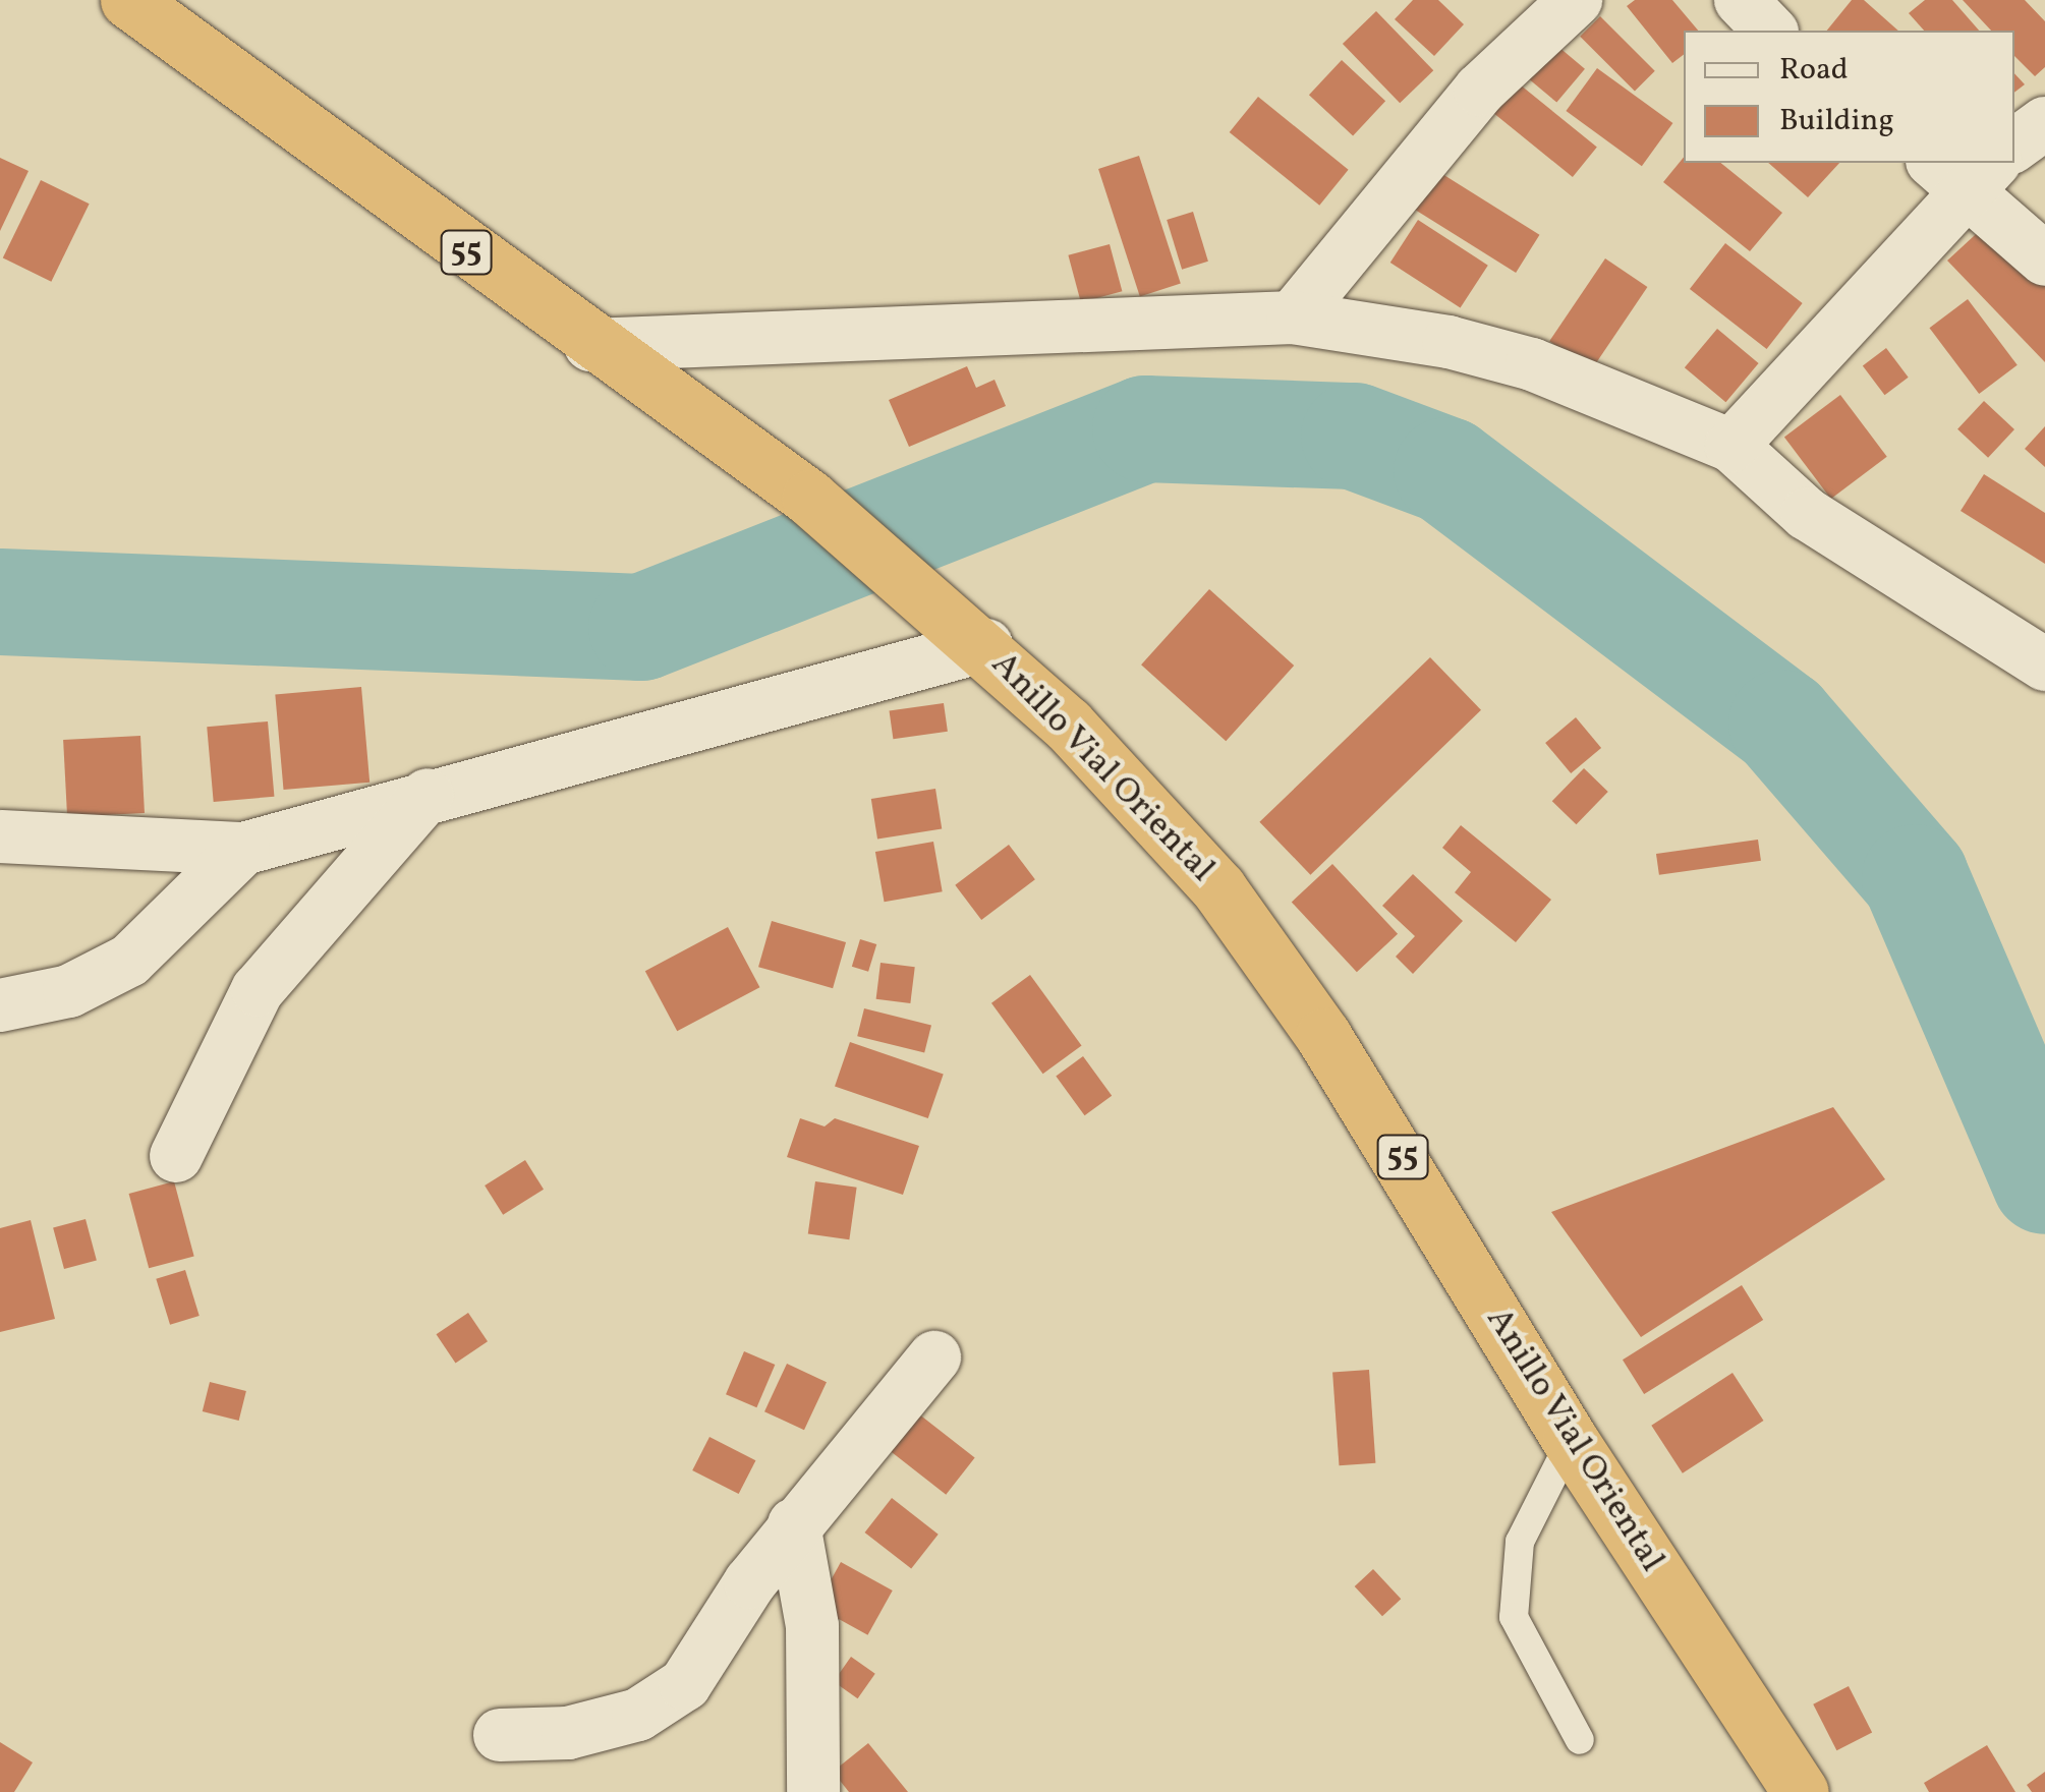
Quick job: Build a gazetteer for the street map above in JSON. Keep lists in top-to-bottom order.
{
  "streets": {
    "highway": ["55", "Anillo Vial Oriental"]
  },
  "legend": ["Road", "Building"]
}
